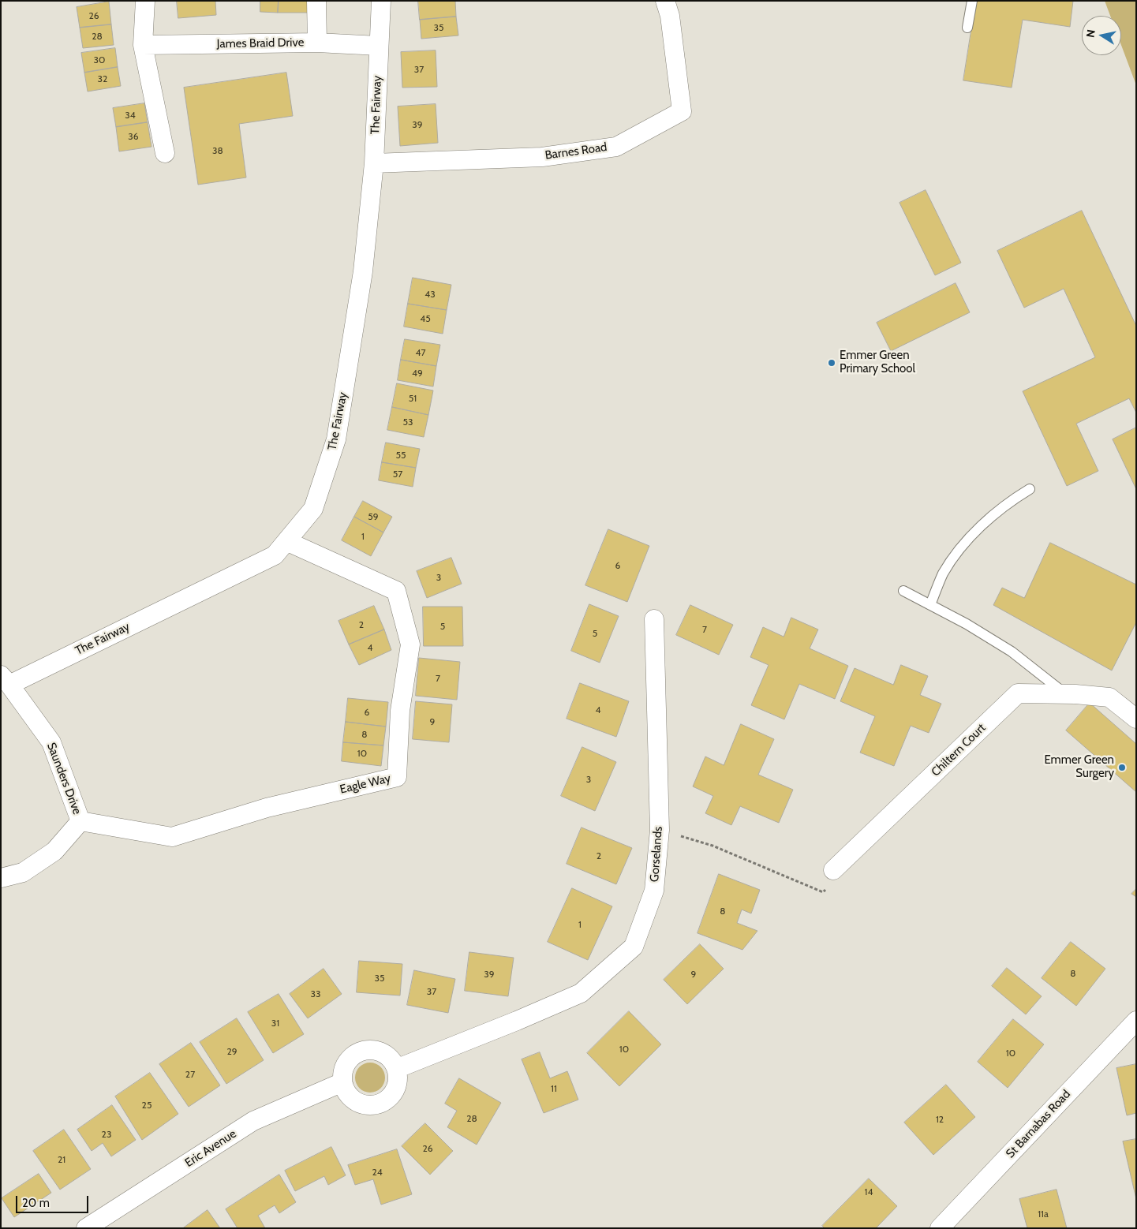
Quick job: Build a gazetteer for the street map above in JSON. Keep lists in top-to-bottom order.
{
  "streets": {
    "street": [
      "James Braid Drive",
      "The Fairway",
      "Barnes Road",
      "Chiltern Court",
      "Saunders Drive",
      "Eagle Way",
      "Gorselands",
      "St Barnabas Road",
      "Eric Avenue"
    ]
  },
  "crossings": [
    ["James Braid Drive", "The Fairway"],
    ["The Fairway", "Barnes Road"],
    ["The Fairway", "Saunders Drive"],
    ["The Fairway", "Eagle Way"],
    ["Saunders Drive", "Eagle Way"],
    ["Gorselands", "Eric Avenue"]
  ],
  "places": ["Emmer Green Primary School", "Emmer Green Surgery"],
  "house_numbers": [
    "26",
    "35",
    "28",
    "30",
    "37",
    "32",
    "34",
    "39",
    "36",
    "38",
    "43",
    "45",
    "47",
    "49",
    "51",
    "53",
    "55",
    "57",
    "59",
    "1",
    "6",
    "3",
    "2",
    "5",
    "7",
    "5",
    "4",
    "7",
    "4",
    "6",
    "9",
    "8",
    "10",
    "3",
    "2",
    "8",
    "1",
    "8",
    "39",
    "9",
    "35",
    "37",
    "33",
    "31",
    "10",
    "29",
    "10",
    "27",
    "11",
    "25",
    "28",
    "12",
    "23",
    "26",
    "21",
    "24",
    "14",
    "11a"
  ],
  "scale_bar": "20 m",
  "north": "left"
}
